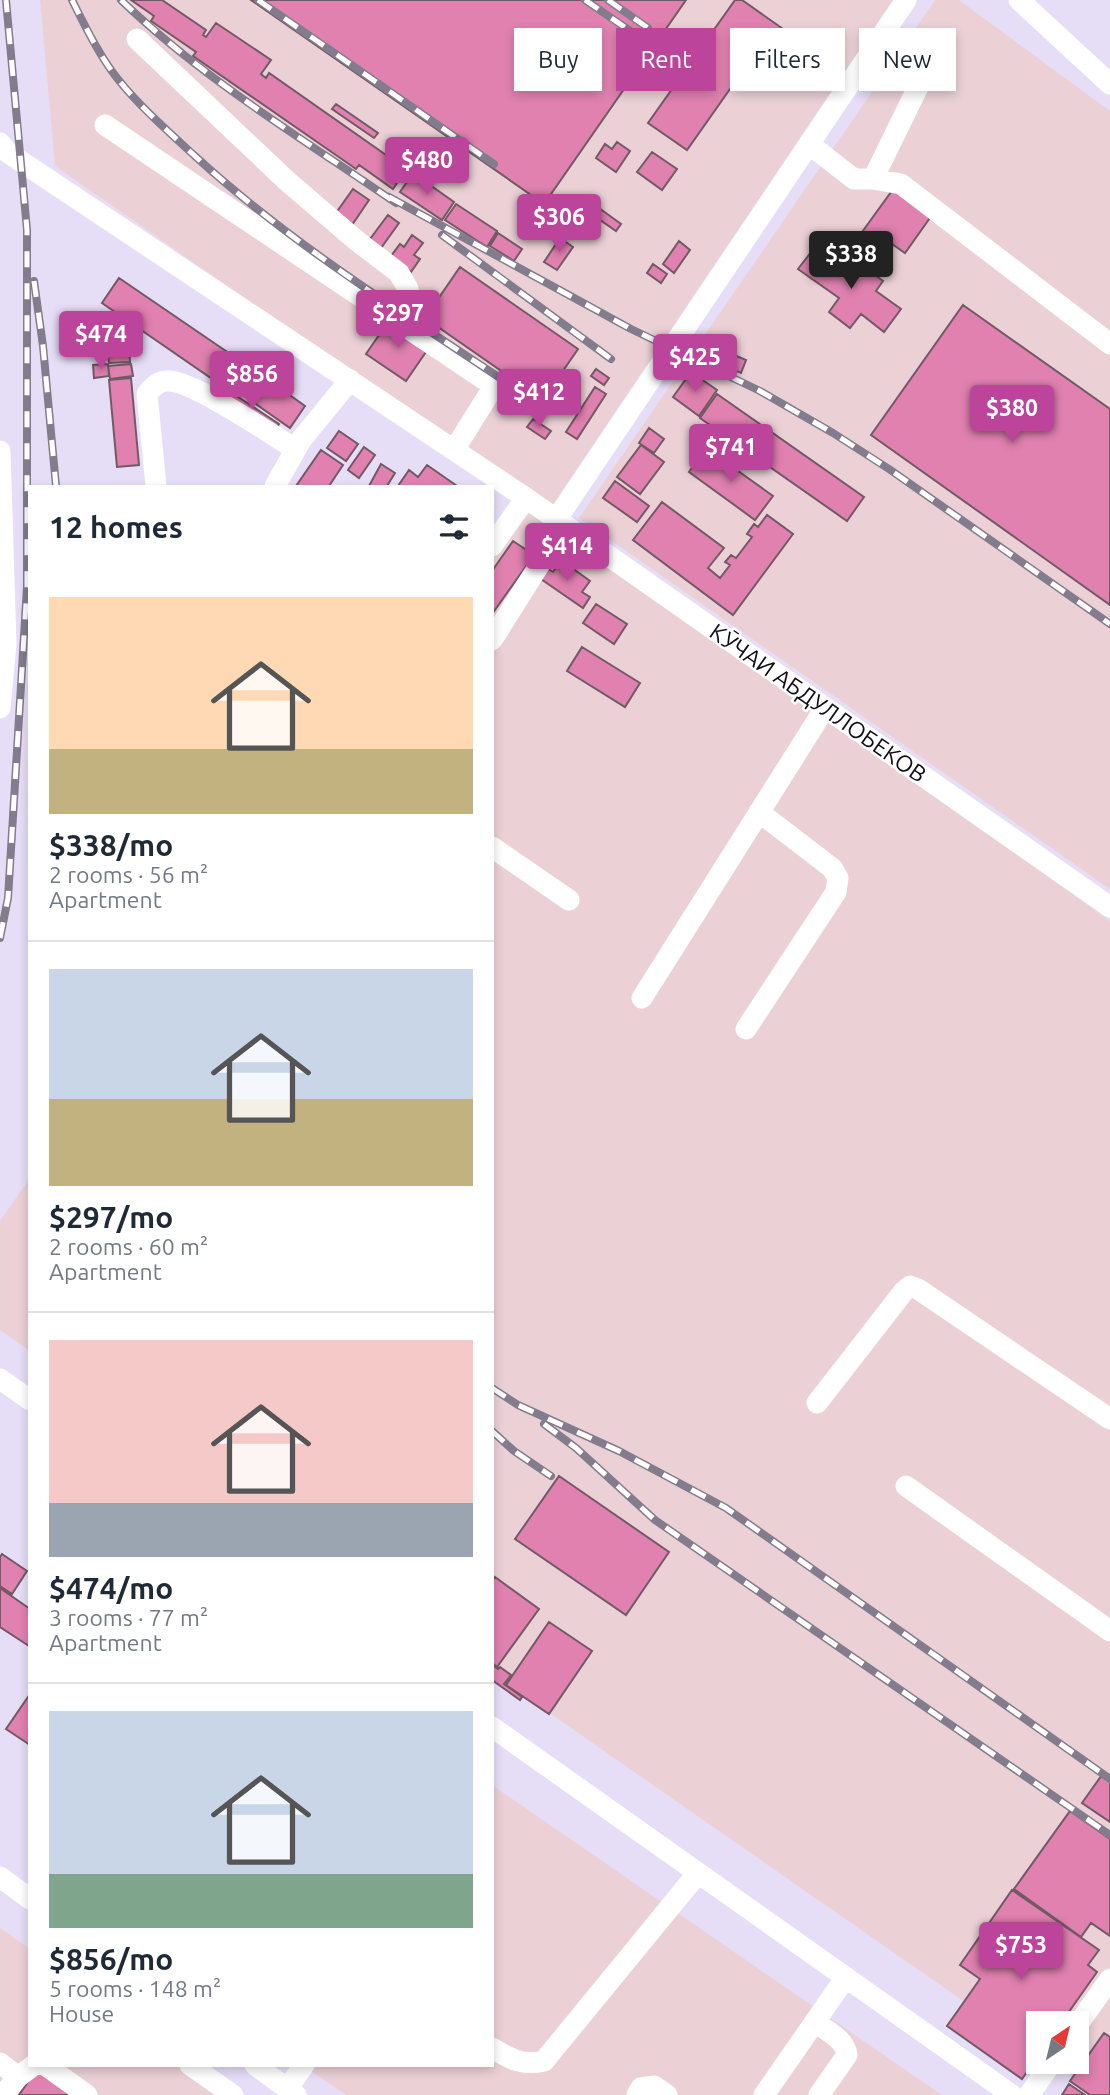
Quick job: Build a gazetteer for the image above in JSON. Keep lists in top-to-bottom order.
{
  "streets": {
    "street": ["КӮЧАИ АБДУЛЛОБЕКОВ"]
  },
  "north": "top right",
  "page": {
    "chip": [
      "Buy",
      "Rent",
      "Filters",
      "New"
    ],
    "price": [
      "$480",
      "$306",
      "$338",
      "$297",
      "$474",
      "$425",
      "$856",
      "$412",
      "$380",
      "$741",
      "$414",
      "$753"
    ],
    "heading": "12 homes",
    "list": [
      {
        "name": "$338/mo",
        "note": "2 rooms · 56 m² · Apartment"
      },
      {
        "name": "$297/mo",
        "note": "2 rooms · 60 m² · Apartment"
      },
      {
        "name": "$474/mo",
        "note": "3 rooms · 77 m² · Apartment"
      },
      {
        "name": "$856/mo",
        "note": "5 rooms · 148 m² · House"
      }
    ]
  }
}
